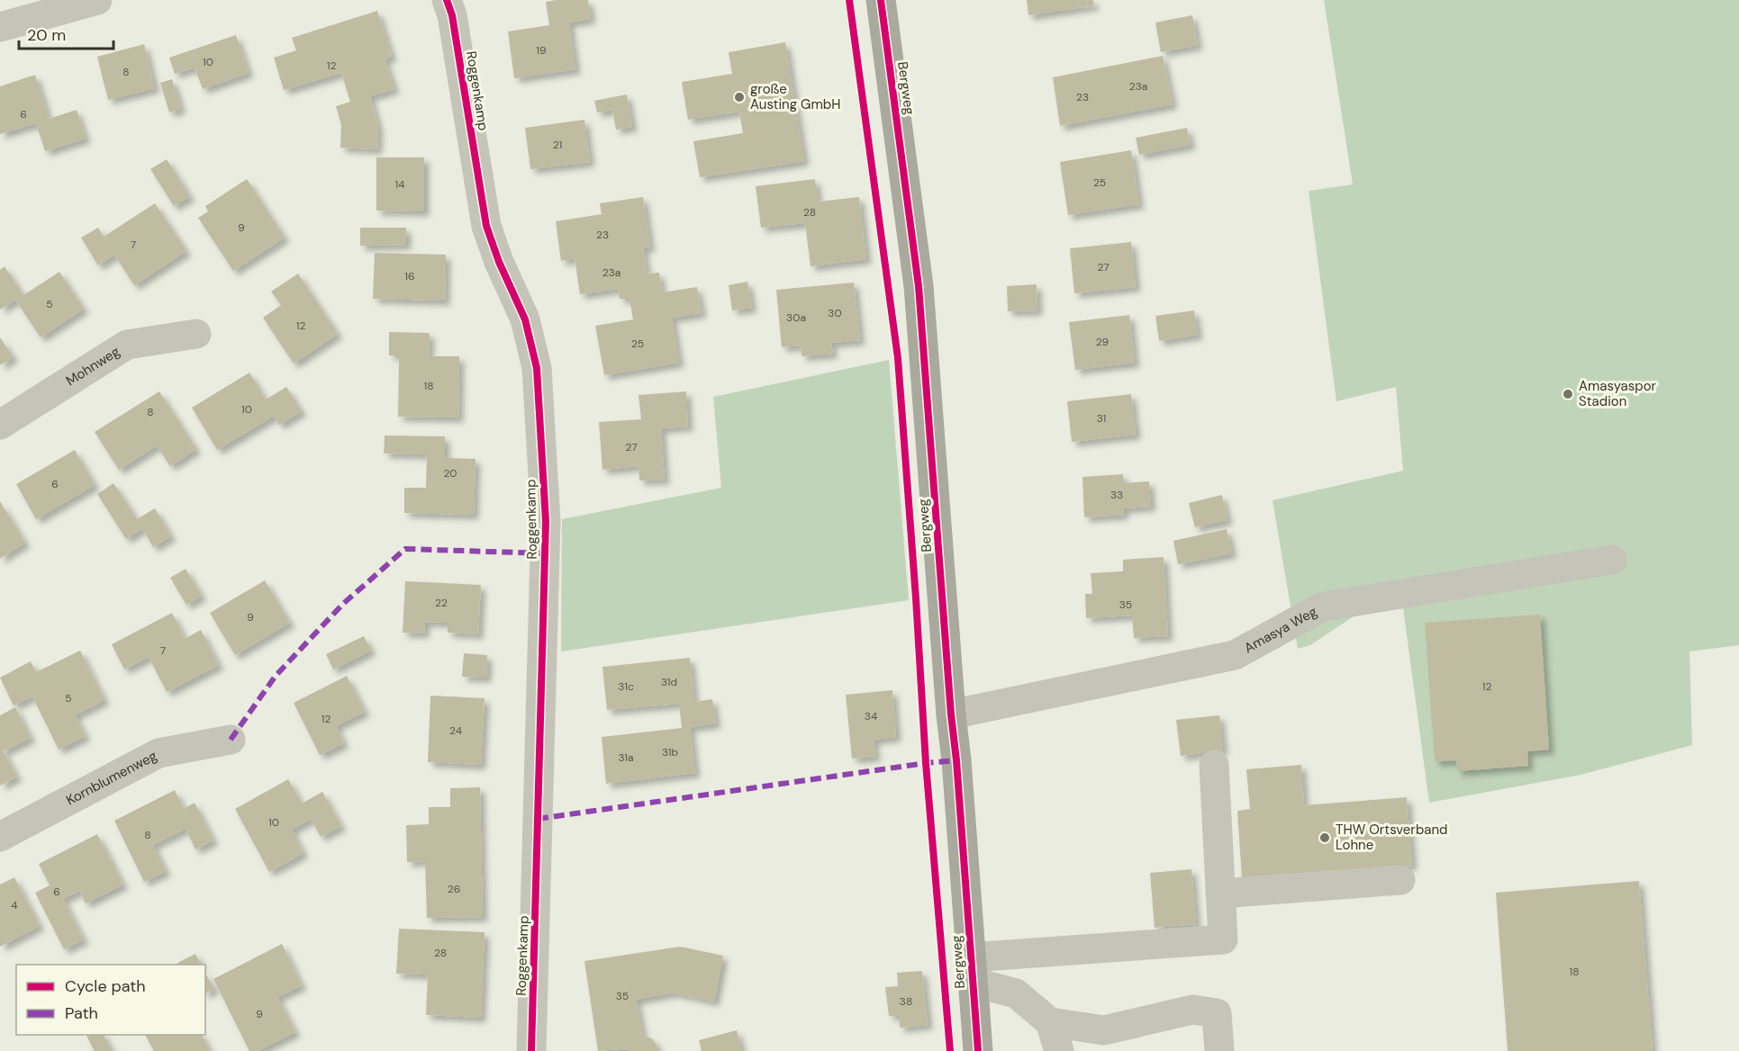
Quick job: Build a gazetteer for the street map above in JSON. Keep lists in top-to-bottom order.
{
  "streets": {
    "main road": ["Bergweg"],
    "street": [
      "Roggenkamp",
      "Mohnweg",
      "Amasya Weg",
      "Kornblumenweg"
    ]
  },
  "crossings": [
    ["Bergweg", "Amasya Weg"]
  ],
  "places": ["große Austing GmbH", "Amasyaspor Stadion", "THW Ortsverband Lohne"],
  "house_numbers": [
    "19",
    "10",
    "12",
    "8",
    "23a",
    "23",
    "6",
    "21",
    "25",
    "14",
    "28",
    "9",
    "23",
    "7",
    "27",
    "23a",
    "16",
    "5",
    "30",
    "30a",
    "12",
    "29",
    "25",
    "18",
    "10",
    "8",
    "31",
    "27",
    "20",
    "6",
    "33",
    "22",
    "35",
    "9",
    "7",
    "31d",
    "31c",
    "12",
    "5",
    "34",
    "12",
    "24",
    "31b",
    "31a",
    "10",
    "8",
    "26",
    "6",
    "4",
    "28",
    "18",
    "35",
    "38",
    "9"
  ],
  "legend": ["Cycle path", "Path"],
  "scale_bar": "20 m"
}
